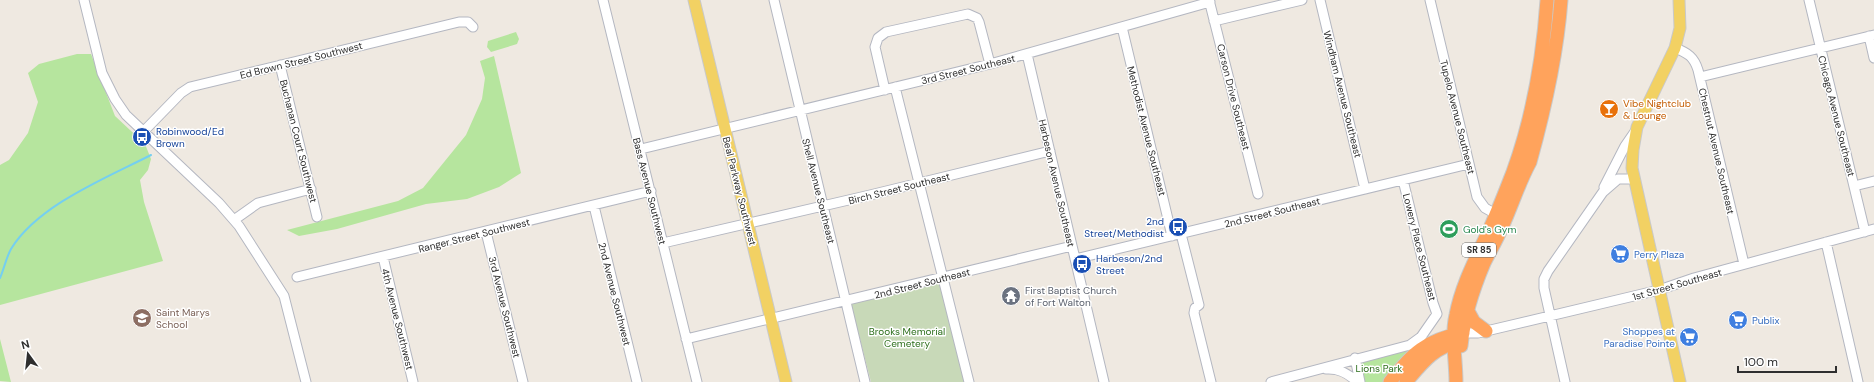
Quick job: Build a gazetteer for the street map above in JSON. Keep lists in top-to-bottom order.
{
  "streets": {
    "highway": ["SR 85"],
    "main road": ["Beal Parkway Southwest"],
    "street": [
      "Ed Brown Street Southwest",
      "3rd Street Southeast",
      "Windham Avenue Southeast",
      "Carson Drive Southeast",
      "Chicago Avenue Southeast",
      "Tupelo Avenue Southeast",
      "Methodist Avenue Southeast",
      "Buchanan Court Southwest",
      "Chestnut Avenue Southeast",
      "Harbeson Avenue Southeast",
      "Birch Street Southeast",
      "Bass Avenue Southwest",
      "Shell Avenue Southeast",
      "2nd Street Southeast",
      "Ranger Street Southwest",
      "Lowery Place Southeast",
      "1st Street Southeast",
      "2nd Avenue Southwest",
      "3rd Avenue Southwest",
      "4th Avenue Southwest"
    ]
  },
  "crossings": [
    ["Ed Brown Street Southwest", "Buchanan Court Southwest"],
    ["3rd Street Southeast", "Carson Drive Southeast"],
    ["3rd Street Southeast", "Methodist Avenue Southeast"],
    ["3rd Street Southeast", "Harbeson Avenue Southeast"],
    ["3rd Street Southeast", "Bass Avenue Southwest"],
    ["3rd Street Southeast", "Beal Parkway Southwest"],
    ["3rd Street Southeast", "Shell Avenue Southeast"],
    ["Windham Avenue Southeast", "2nd Street Southeast"],
    ["Chicago Avenue Southeast", "1st Street Southeast"],
    ["Tupelo Avenue Southeast", "2nd Street Southeast"],
    ["Tupelo Avenue Southeast", "SR 85"],
    ["Methodist Avenue Southeast", "2nd Street Southeast"],
    ["Chestnut Avenue Southeast", "1st Street Southeast"],
    ["Harbeson Avenue Southeast", "Birch Street Southeast"],
    ["Harbeson Avenue Southeast", "2nd Street Southeast"],
    ["Birch Street Southeast", "Bass Avenue Southwest"],
    ["Birch Street Southeast", "Beal Parkway Southwest"],
    ["Birch Street Southeast", "Shell Avenue Southeast"],
    ["Bass Avenue Southwest", "2nd Street Southeast"],
    ["Bass Avenue Southwest", "Ranger Street Southwest"],
    ["Beal Parkway Southwest", "2nd Street Southeast"],
    ["Shell Avenue Southeast", "2nd Street Southeast"],
    ["2nd Street Southeast", "Lowery Place Southeast"],
    ["Ranger Street Southwest", "2nd Avenue Southwest"],
    ["Ranger Street Southwest", "3rd Avenue Southwest"],
    ["Ranger Street Southwest", "4th Avenue Southwest"],
    ["SR 85", "1st Street Southeast"]
  ],
  "parks": ["Brooks Memorial Cemetery", "Lions Park"],
  "places": {
    "bar": ["Vibe Nightclub & Lounge"],
    "bus stop": ["Robinwood/Ed Brown", "2nd Street/Methodist", "Harbeson/2nd Street"],
    "sports": ["Gold's Gym"],
    "supermarket": ["Perry Plaza", "Publix", "Shoppes at Paradise Pointe"],
    "temple": ["First Baptist Church of Fort Walton"],
    "school or university": ["Saint Marys School"]
  },
  "scale_bar": "100 m",
  "north": "top"
}
